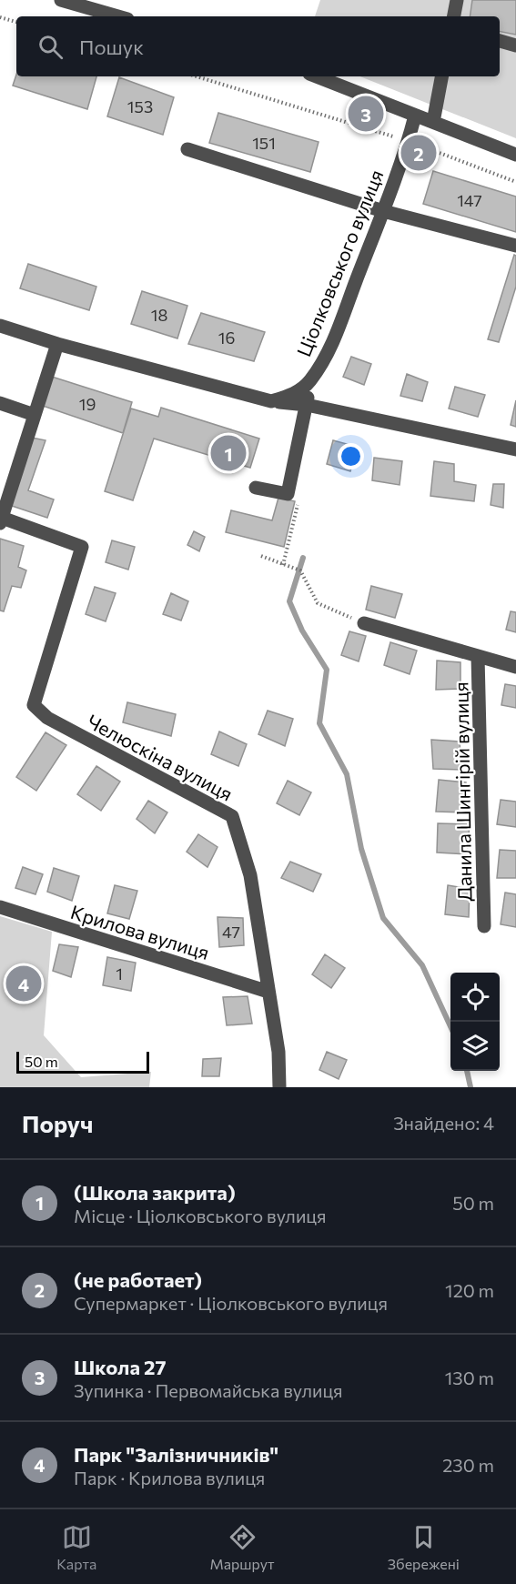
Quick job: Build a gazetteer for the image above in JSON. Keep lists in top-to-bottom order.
{
  "streets": {
    "street": [
      "Ціолковського вулиця",
      "Челюскіна вулиця",
      "Данила Шингірій вулиця",
      "Крилова вулиця"
    ]
  },
  "crossings": [
    ["Челюскіна вулиця", "Крилова вулиця"]
  ],
  "house_numbers": [
    "153",
    "151",
    "147",
    "18",
    "16",
    "19",
    "47",
    "1"
  ],
  "scale_bar": "50 m",
  "page": {
    "search": "Пошук",
    "pins": [
      "3",
      "2",
      "1",
      "4"
    ],
    "scale": "50 m",
    "heading": ["Поруч", "Знайдено: 4"],
    "list": [
      {
        "mark": "1",
        "name": "(Школа закрита)",
        "note": "Місце · Ціолковського вулиця",
        "value": "50 m"
      },
      {
        "mark": "2",
        "name": "(не работает)",
        "note": "Супермаркет · Ціолковського вулиця",
        "value": "120 m"
      },
      {
        "mark": "3",
        "name": "Школа 27",
        "note": "Зупинка · Первомайська вулиця",
        "value": "130 m"
      },
      {
        "mark": "4",
        "name": "Парк \"Залізничників\"",
        "note": "Парк · Крилова вулиця",
        "value": "230 m"
      }
    ],
    "nav": ["Карта", "Маршрут", "Збережені"]
  }
}
